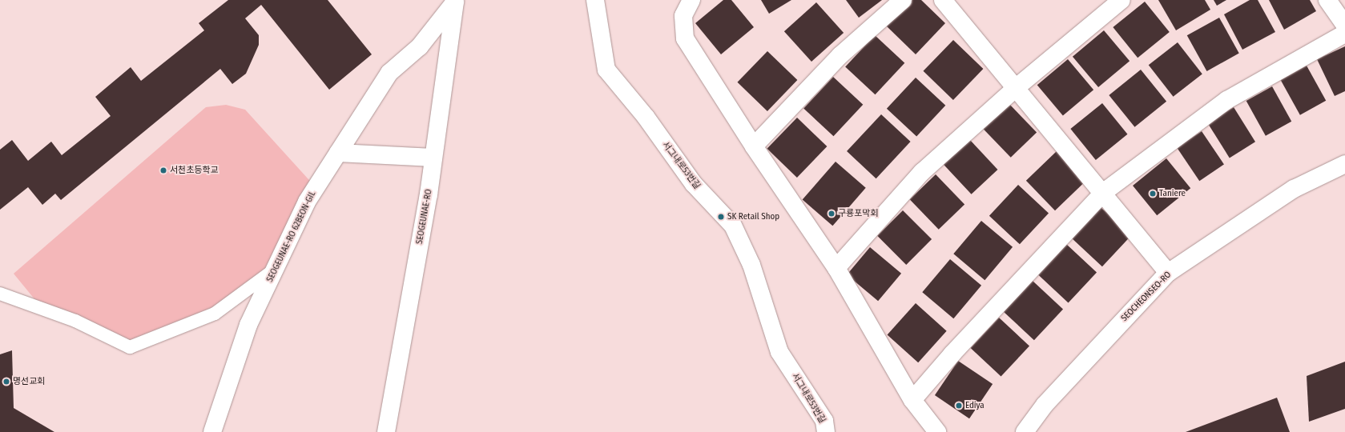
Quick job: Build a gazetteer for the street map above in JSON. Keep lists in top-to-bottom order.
{
  "streets": {
    "street": [
      "서그내로53번길",
      "SEOGEUNAE-RO",
      "SEOGEUNAE-RO 62BEON-GIL",
      "SEOCHEONSEO-RO"
    ]
  },
  "crossings": [
    ["SEOGEUNAE-RO", "SEOGEUNAE-RO 62BEON-GIL"]
  ],
  "places": [
    "서천초등학교",
    "Taniere",
    "구룡포막회",
    "SK Retail Shop",
    "명선교회",
    "Ediya"
  ]
}
